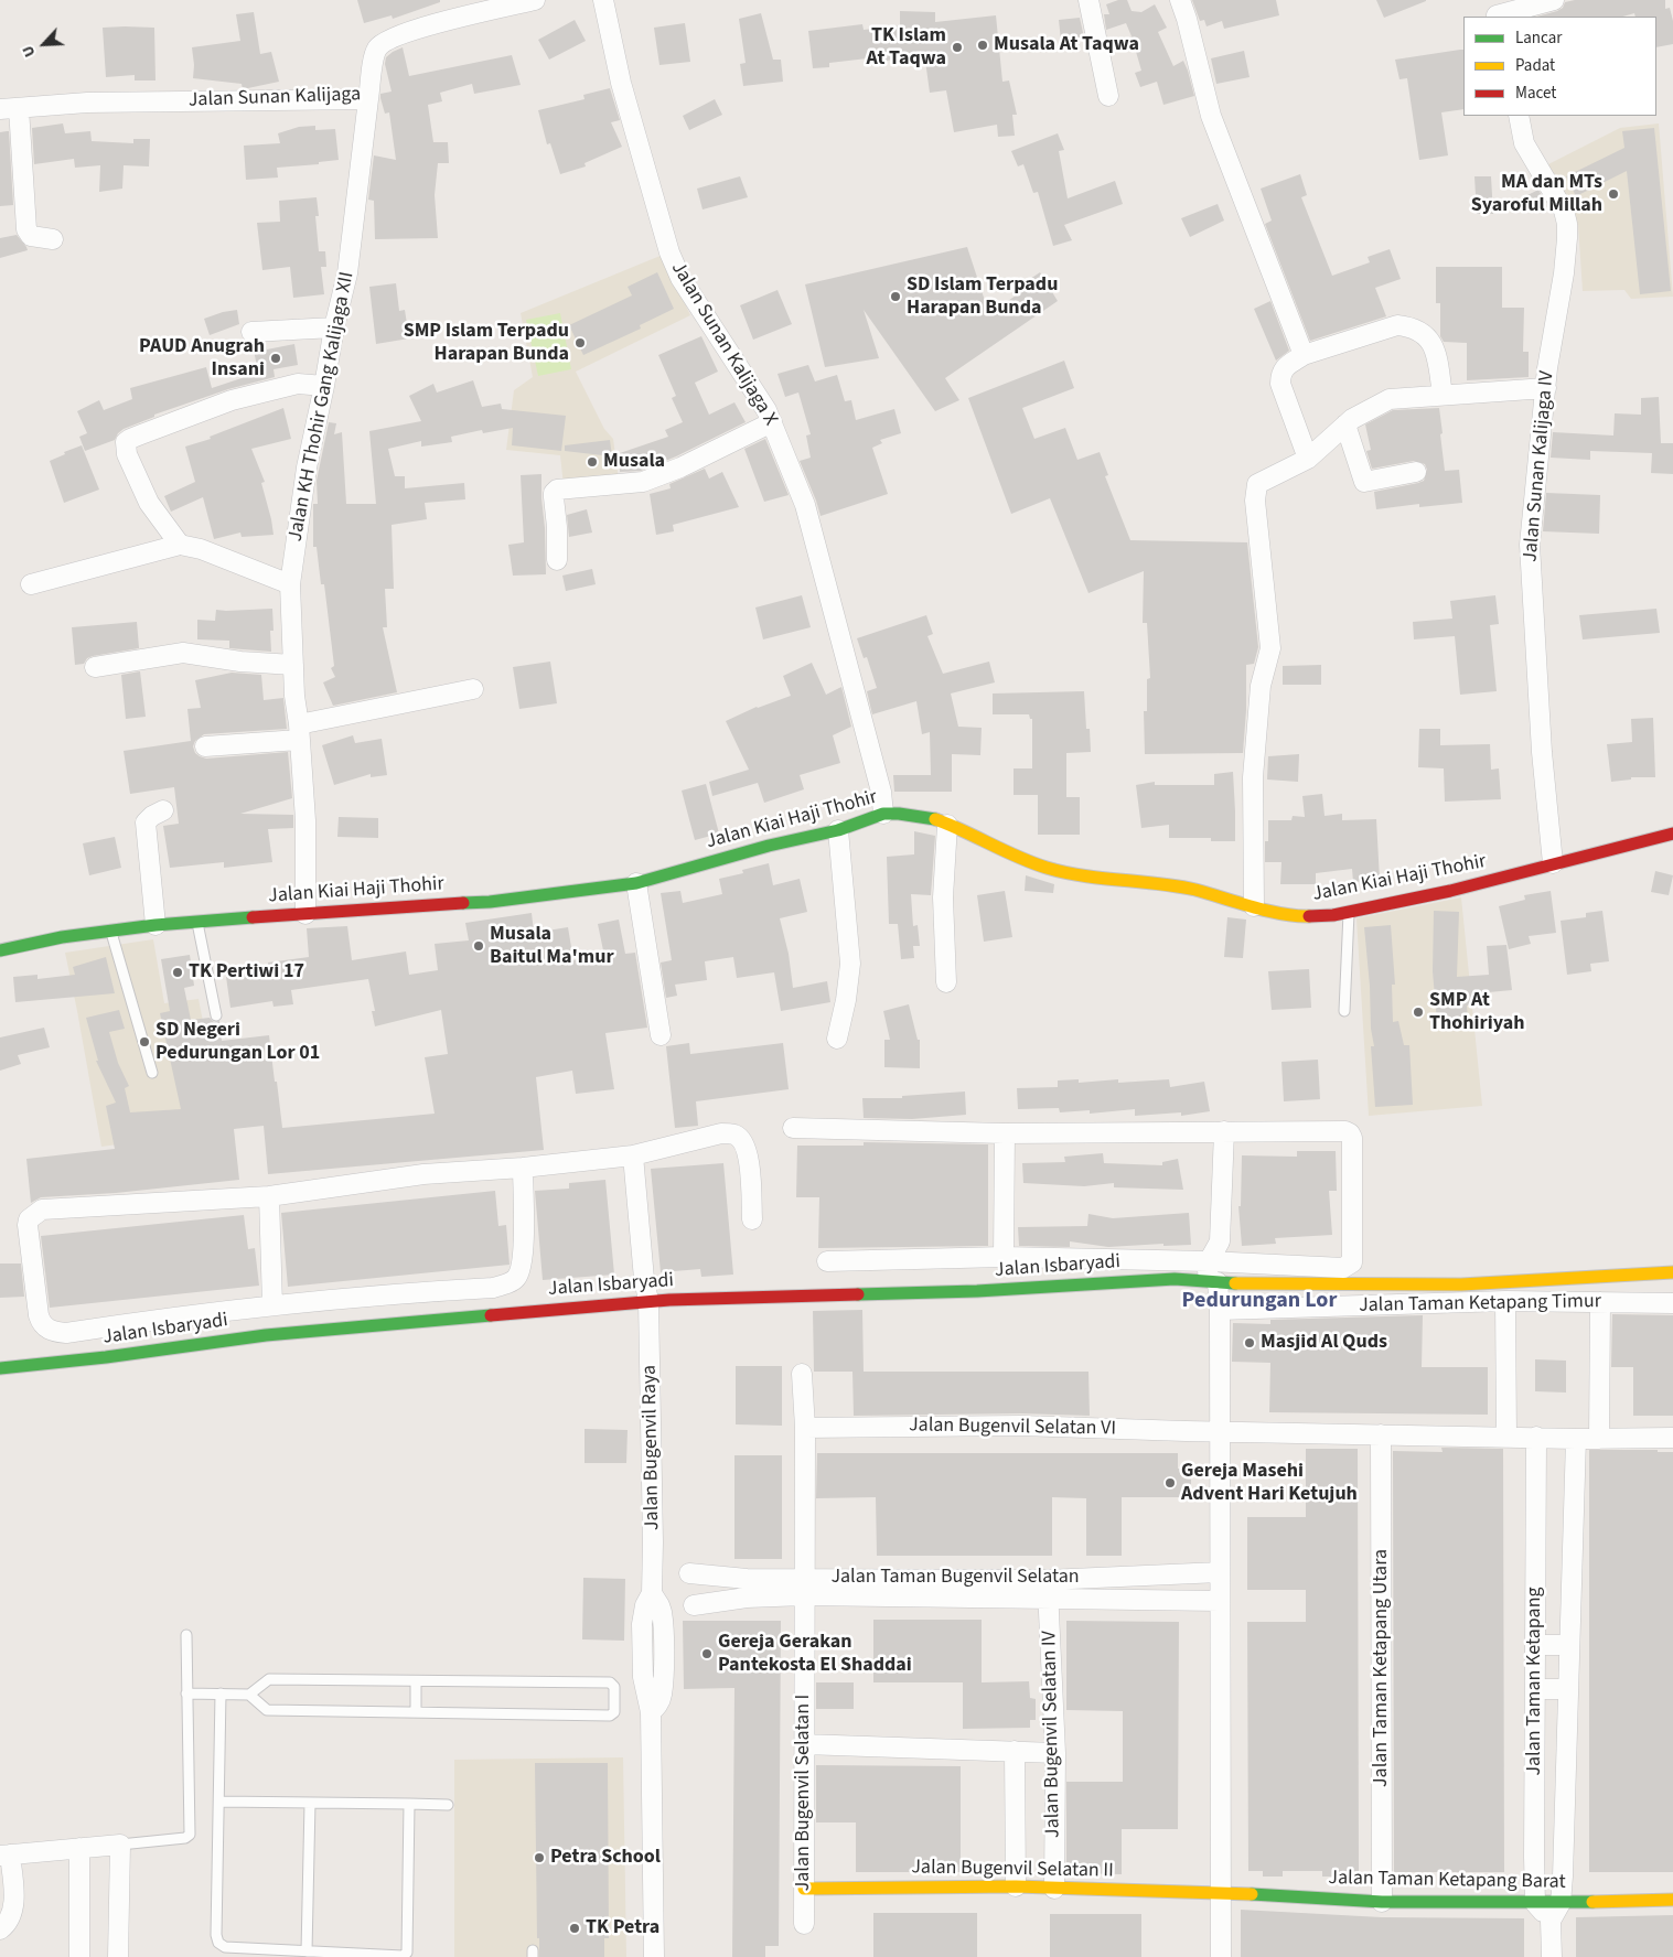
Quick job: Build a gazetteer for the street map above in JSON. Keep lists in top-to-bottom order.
{
  "streets": {
    "street": [
      "Jalan Sunan Kalijaga",
      "Jalan Sunan Kalijaga X",
      "Jalan KH Thohir Gang Kalijaga XII",
      "Jalan Sunan Kalijaga IV",
      "Jalan Kiai Haji Thohir",
      "Jalan Isbaryadi",
      "Jalan Taman Ketapang Timur",
      "Jalan Bugenvil Selatan VI",
      "Jalan Bugenvil Raya",
      "Jalan Taman Bugenvil Selatan",
      "Jalan Taman Ketapang Utara",
      "Jalan Taman Ketapang",
      "Jalan Bugenvil Selatan IV",
      "Jalan Bugenvil Selatan I",
      "Jalan Bugenvil Selatan II",
      "Jalan Taman Ketapang Barat"
    ]
  },
  "crossings": [
    ["Jalan Sunan Kalijaga", "Jalan KH Thohir Gang Kalijaga XII"],
    ["Jalan Sunan Kalijaga X", "Jalan Kiai Haji Thohir"],
    ["Jalan KH Thohir Gang Kalijaga XII", "Jalan Kiai Haji Thohir"],
    ["Jalan Sunan Kalijaga IV", "Jalan Kiai Haji Thohir"],
    ["Jalan Isbaryadi", "Jalan Bugenvil Raya"],
    ["Jalan Taman Bugenvil Selatan", "Jalan Bugenvil Selatan IV"],
    ["Jalan Taman Bugenvil Selatan", "Jalan Bugenvil Selatan I"],
    ["Jalan Taman Ketapang Utara", "Jalan Taman Ketapang Barat"],
    ["Jalan Taman Ketapang", "Jalan Taman Ketapang Barat"],
    ["Jalan Bugenvil Selatan IV", "Jalan Bugenvil Selatan II"],
    ["Jalan Bugenvil Selatan I", "Jalan Bugenvil Selatan II"],
    ["Jalan Bugenvil Selatan II", "Jalan Taman Ketapang Barat"]
  ],
  "districts": ["Pedurungan Lor"],
  "places": [
    "Musala At Taqwa",
    "TK Islam At Taqwa",
    "MA dan MTs Syaroful Millah",
    "SD Islam Terpadu Harapan Bunda",
    "SMP Islam Terpadu Harapan Bunda",
    "PAUD Anugrah Insani",
    "Musala",
    "Musala Baitul Ma'mur",
    "TK Pertiwi 17",
    "SMP At Thohiriyah",
    "SD Negeri Pedurungan Lor 01",
    "Masjid Al Quds",
    "Gereja Masehi Advent Hari Ketujuh",
    "Gereja Gerakan Pantekosta El Shaddai",
    "Petra School",
    "TK Petra"
  ],
  "legend": ["Lancar", "Padat", "Macet"],
  "north": "bottom left"
}
